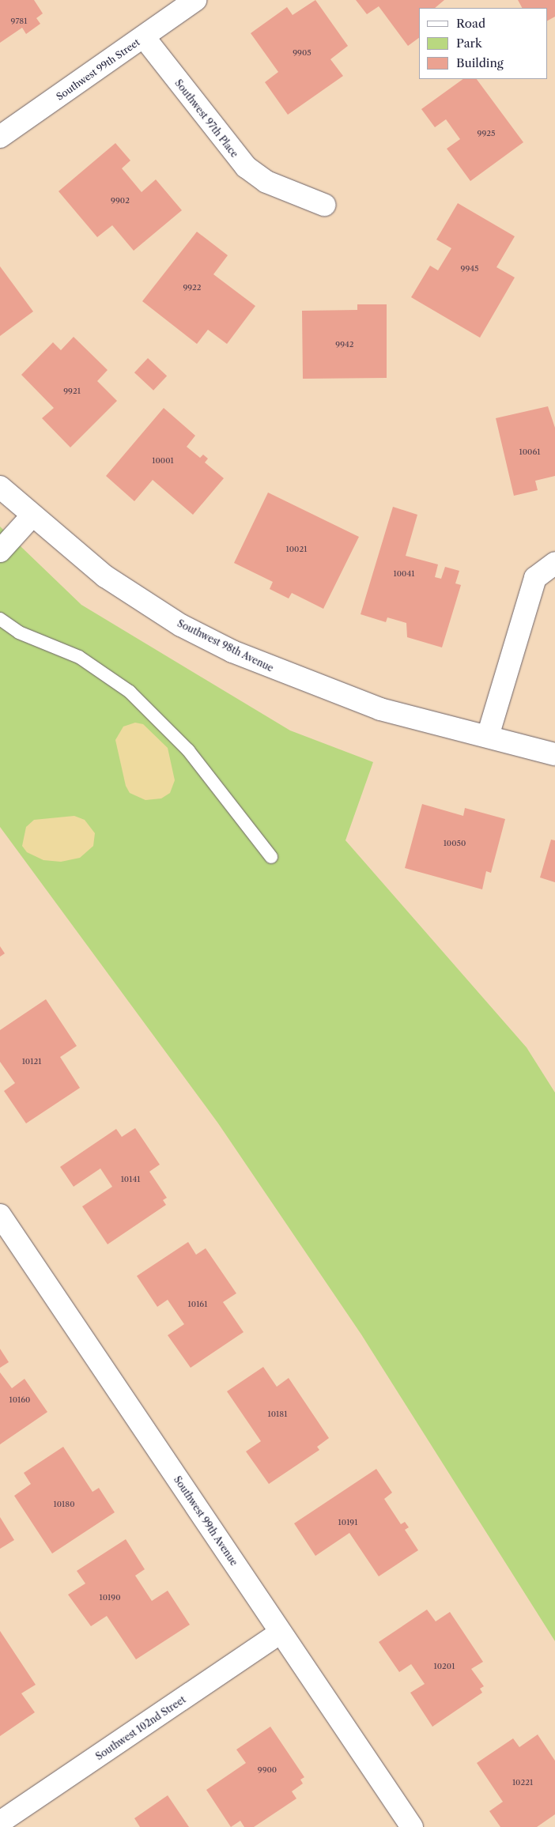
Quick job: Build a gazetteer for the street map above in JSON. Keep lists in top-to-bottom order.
{
  "streets": {
    "street": [
      "Southwest 99th Street",
      "Southwest 97th Place",
      "Southwest 98th Avenue",
      "Southwest 99th Avenue",
      "Southwest 102nd Street"
    ]
  },
  "crossings": [
    ["Southwest 99th Street", "Southwest 97th Place"],
    ["Southwest 99th Avenue", "Southwest 102nd Street"]
  ],
  "house_numbers": [
    "9781",
    "9905",
    "9925",
    "9902",
    "9945",
    "9922",
    "9942",
    "9921",
    "10061",
    "10001",
    "10021",
    "10041",
    "10050",
    "10121",
    "10141",
    "10161",
    "10160",
    "10181",
    "10180",
    "10191",
    "10190",
    "10201",
    "9900",
    "10221"
  ],
  "legend": ["Road", "Park", "Building"]
}
